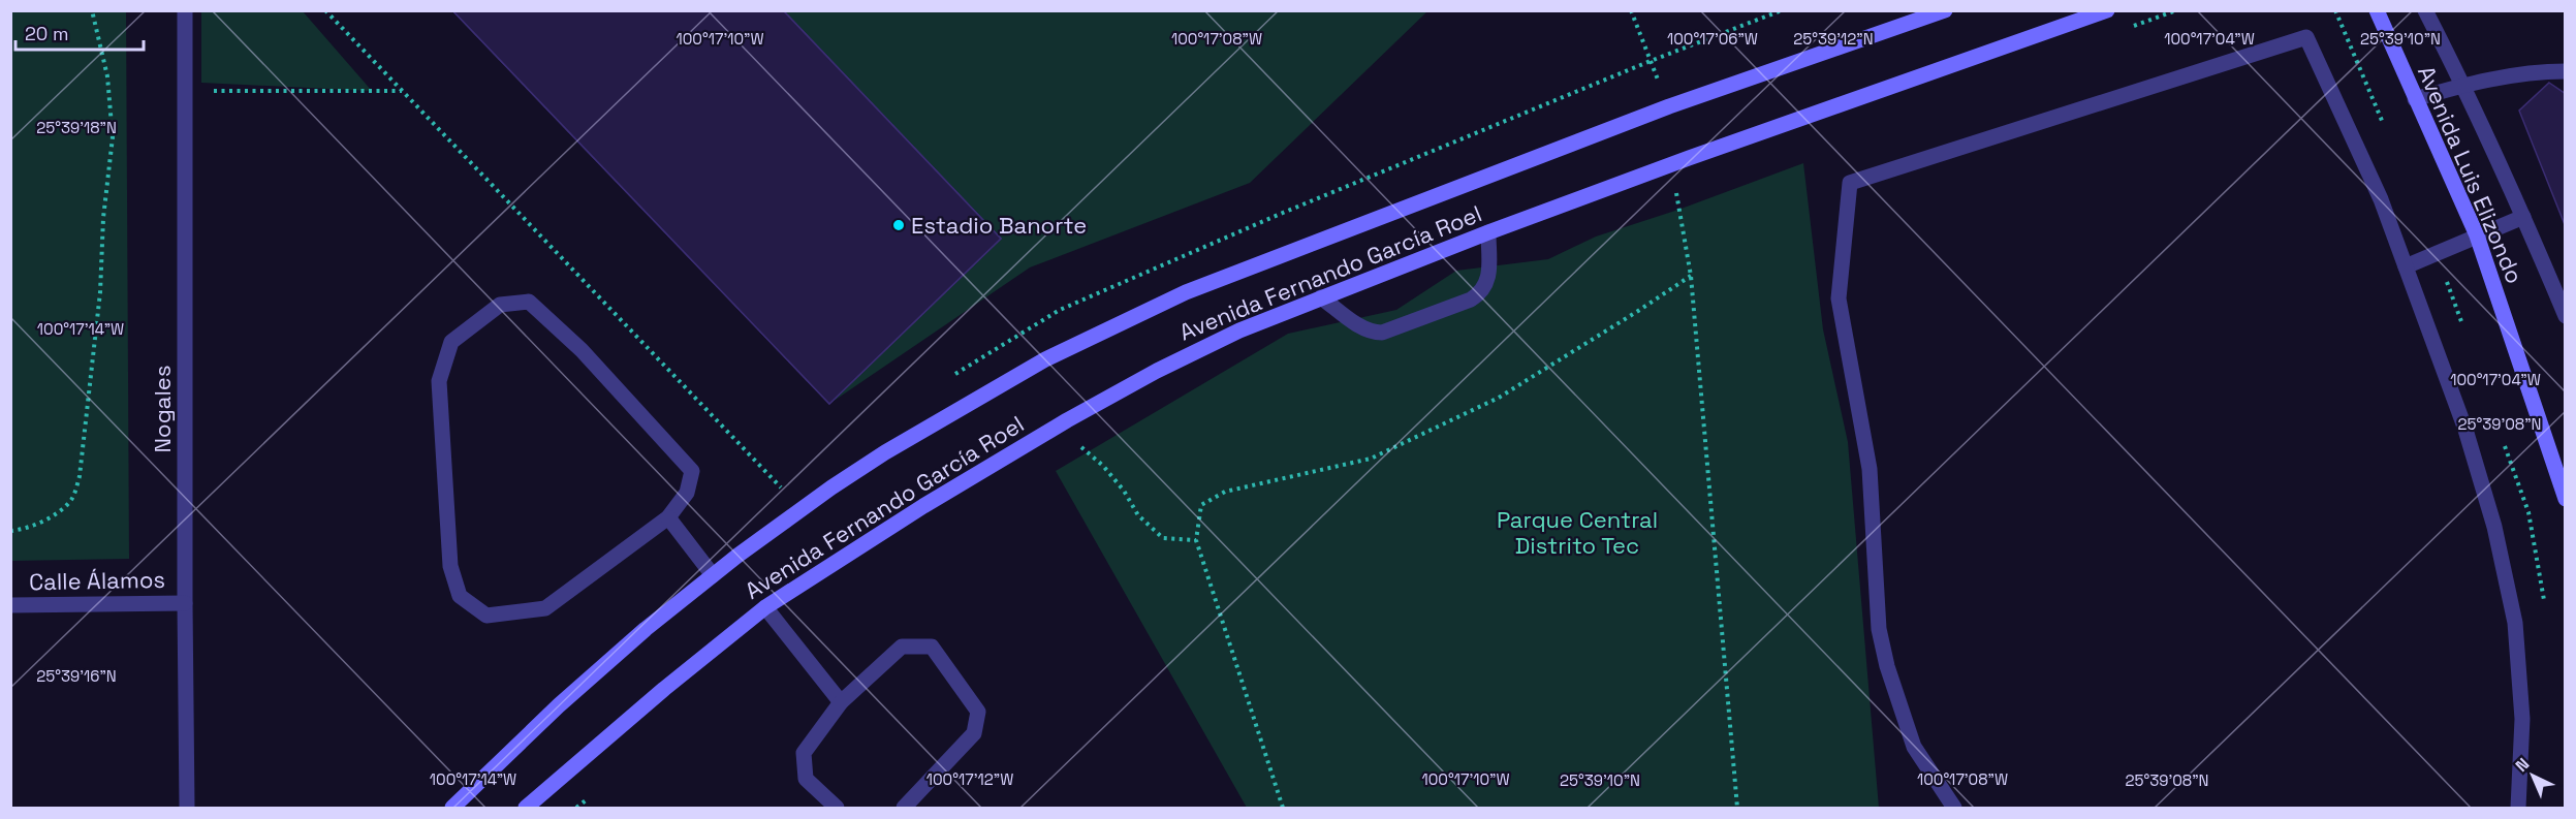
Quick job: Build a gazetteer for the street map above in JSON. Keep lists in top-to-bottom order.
{
  "streets": {
    "street": [
      "Avenida Luis Elizondo",
      "Avenida Fernando García Roel",
      "Nogales",
      "Calle Álamos"
    ]
  },
  "crossings": [
    ["Nogales", "Calle Álamos"]
  ],
  "parks": ["Parque Central Distrito Tec"],
  "places": ["Estadio Banorte"],
  "scale_bar": "20 m",
  "north": "top left",
  "coordinates": [
    "25°39'12\"N",
    "25°39'10\"N",
    "100°17'10\"W",
    "100°17'08\"W",
    "100°17'06\"W",
    "100°17'04\"W",
    "25°39'18\"N",
    "100°17'14\"W",
    "25°39'08\"N",
    "25°39'16\"N",
    "100°17'12\"W"
  ]
}
